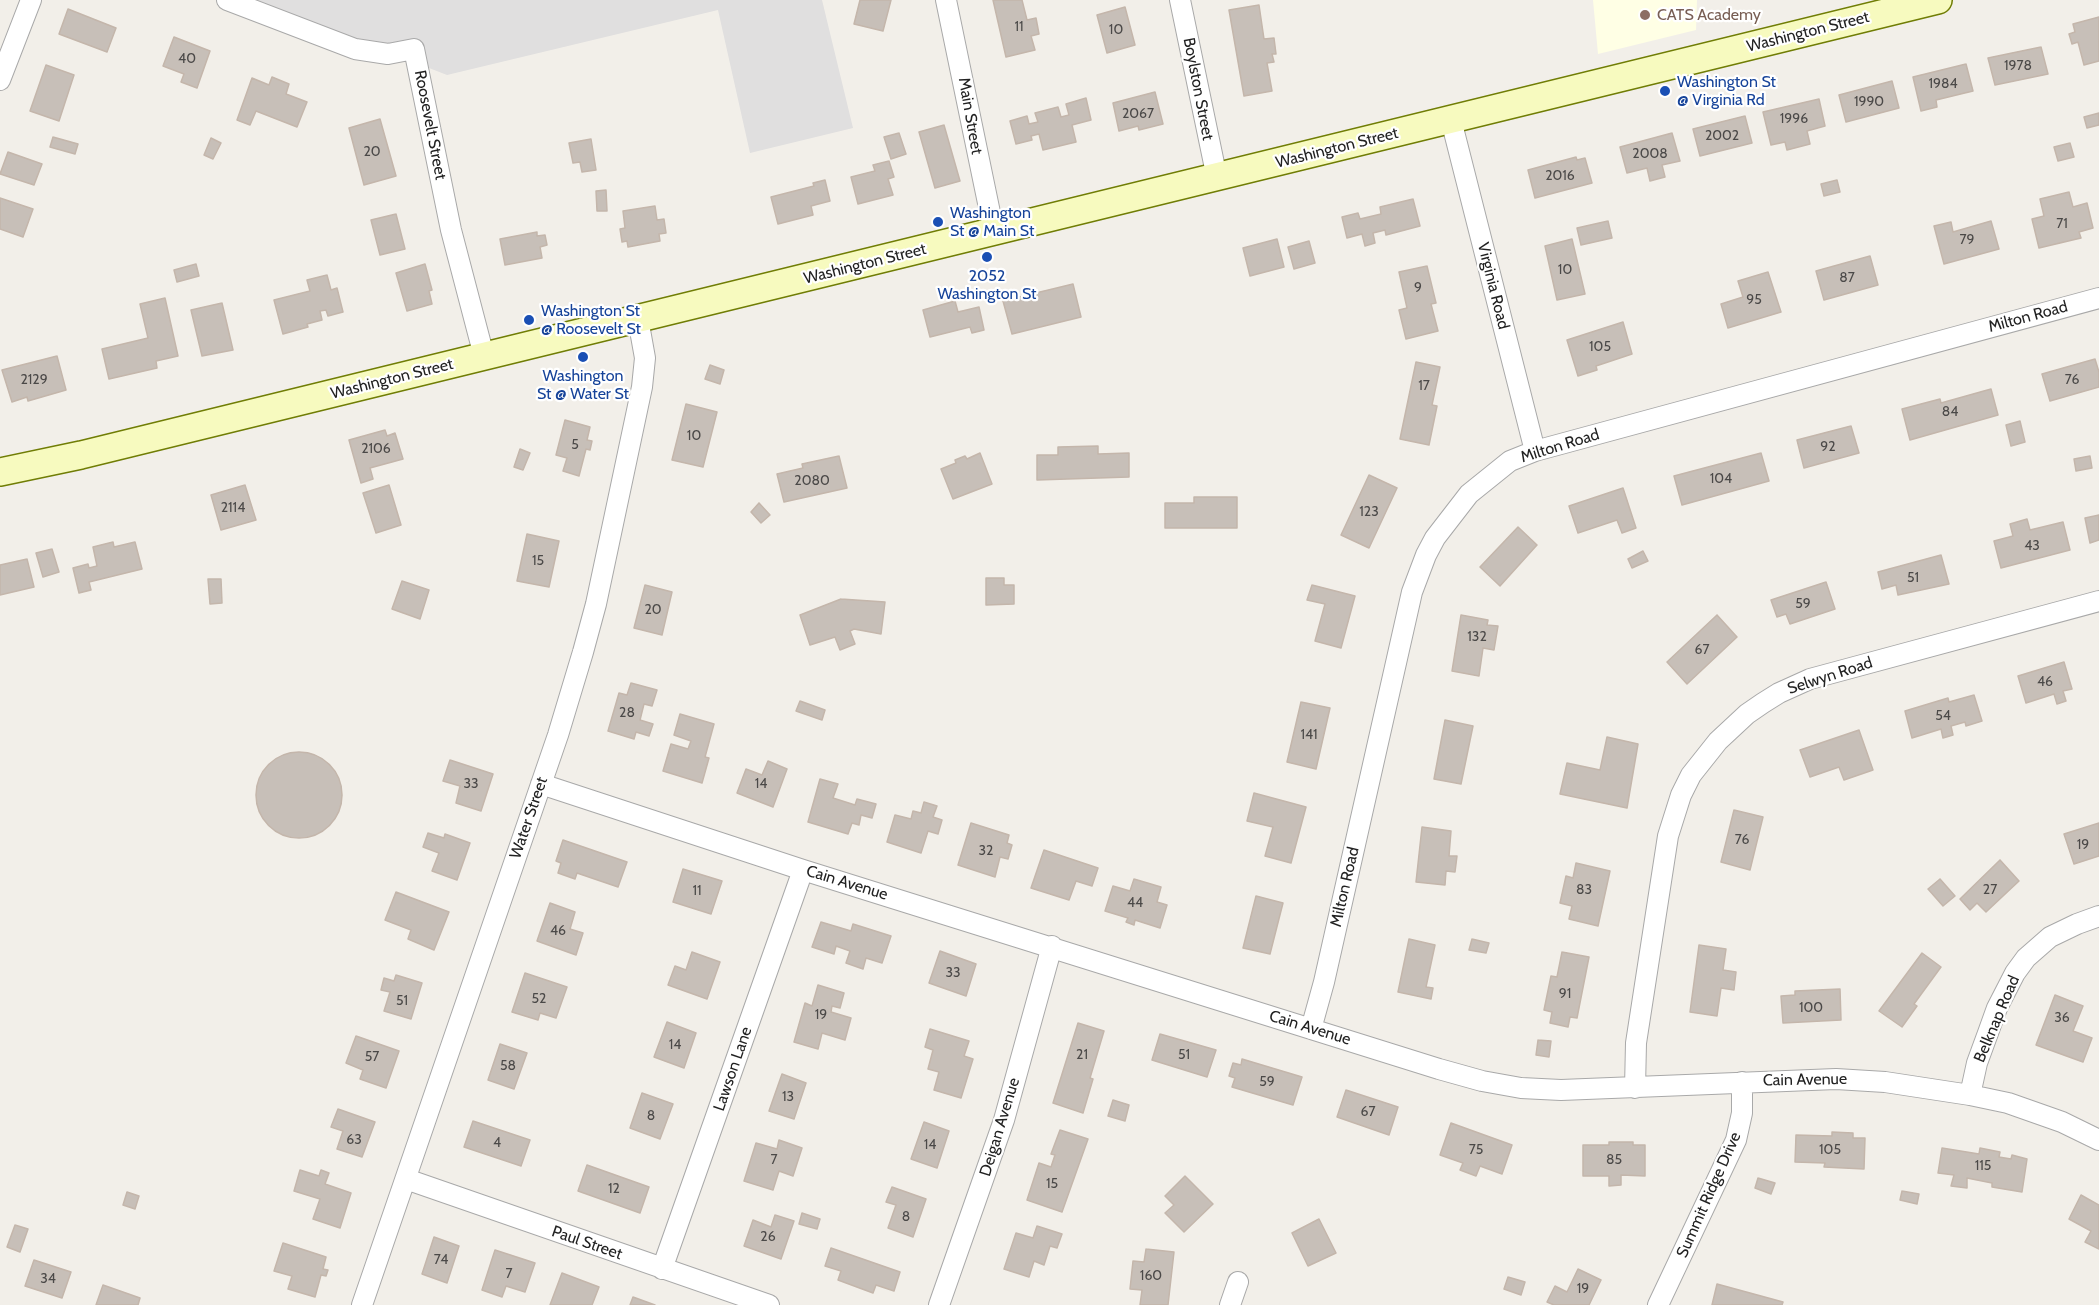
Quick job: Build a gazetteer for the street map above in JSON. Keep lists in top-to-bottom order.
{
  "streets": {
    "main road": ["Washington Street"],
    "street": [
      "Boylston Street",
      "Main Street",
      "Roosevelt Street",
      "Virginia Road",
      "Milton Road",
      "Selwyn Road",
      "Water Street",
      "Cain Avenue",
      "Belknap Road",
      "Lawson Lane",
      "Deigan Avenue",
      "Summit Ridge Drive",
      "Paul Street"
    ]
  },
  "crossings": [
    ["Washington Street", "Boylston Street"],
    ["Washington Street", "Main Street"],
    ["Washington Street", "Roosevelt Street"],
    ["Washington Street", "Virginia Road"],
    ["Washington Street", "Water Street"],
    ["Virginia Road", "Milton Road"],
    ["Milton Road", "Cain Avenue"],
    ["Selwyn Road", "Cain Avenue"],
    ["Water Street", "Cain Avenue"],
    ["Water Street", "Paul Street"],
    ["Cain Avenue", "Belknap Road"],
    ["Cain Avenue", "Lawson Lane"],
    ["Cain Avenue", "Deigan Avenue"],
    ["Cain Avenue", "Summit Ridge Drive"],
    ["Lawson Lane", "Paul Street"]
  ],
  "places": [
    "CATS Academy",
    "Washington St @ Virginia Rd",
    "Washington St @ Main St",
    "2052 Washington St",
    "Washington St @ Roosevelt St",
    "Washington St @ Water St"
  ],
  "house_numbers": [
    "11",
    "10",
    "40",
    "1978",
    "1984",
    "1990",
    "2067",
    "1996",
    "2002",
    "20",
    "2008",
    "2016",
    "71",
    "79",
    "10",
    "87",
    "9",
    "95",
    "105",
    "2129",
    "76",
    "17",
    "84",
    "10",
    "5",
    "92",
    "2106",
    "104",
    "2080",
    "2114",
    "123",
    "43",
    "15",
    "51",
    "59",
    "20",
    "132",
    "67",
    "46",
    "28",
    "54",
    "141",
    "33",
    "14",
    "76",
    "19",
    "32",
    "83",
    "27",
    "11",
    "44",
    "46",
    "33",
    "91",
    "52",
    "51",
    "100",
    "19",
    "36",
    "14",
    "21",
    "51",
    "57",
    "58",
    "59",
    "13",
    "67",
    "8",
    "63",
    "4",
    "14",
    "75",
    "105",
    "7",
    "85",
    "115",
    "15",
    "12",
    "8",
    "26",
    "74",
    "7",
    "160",
    "34",
    "19"
  ]
}
